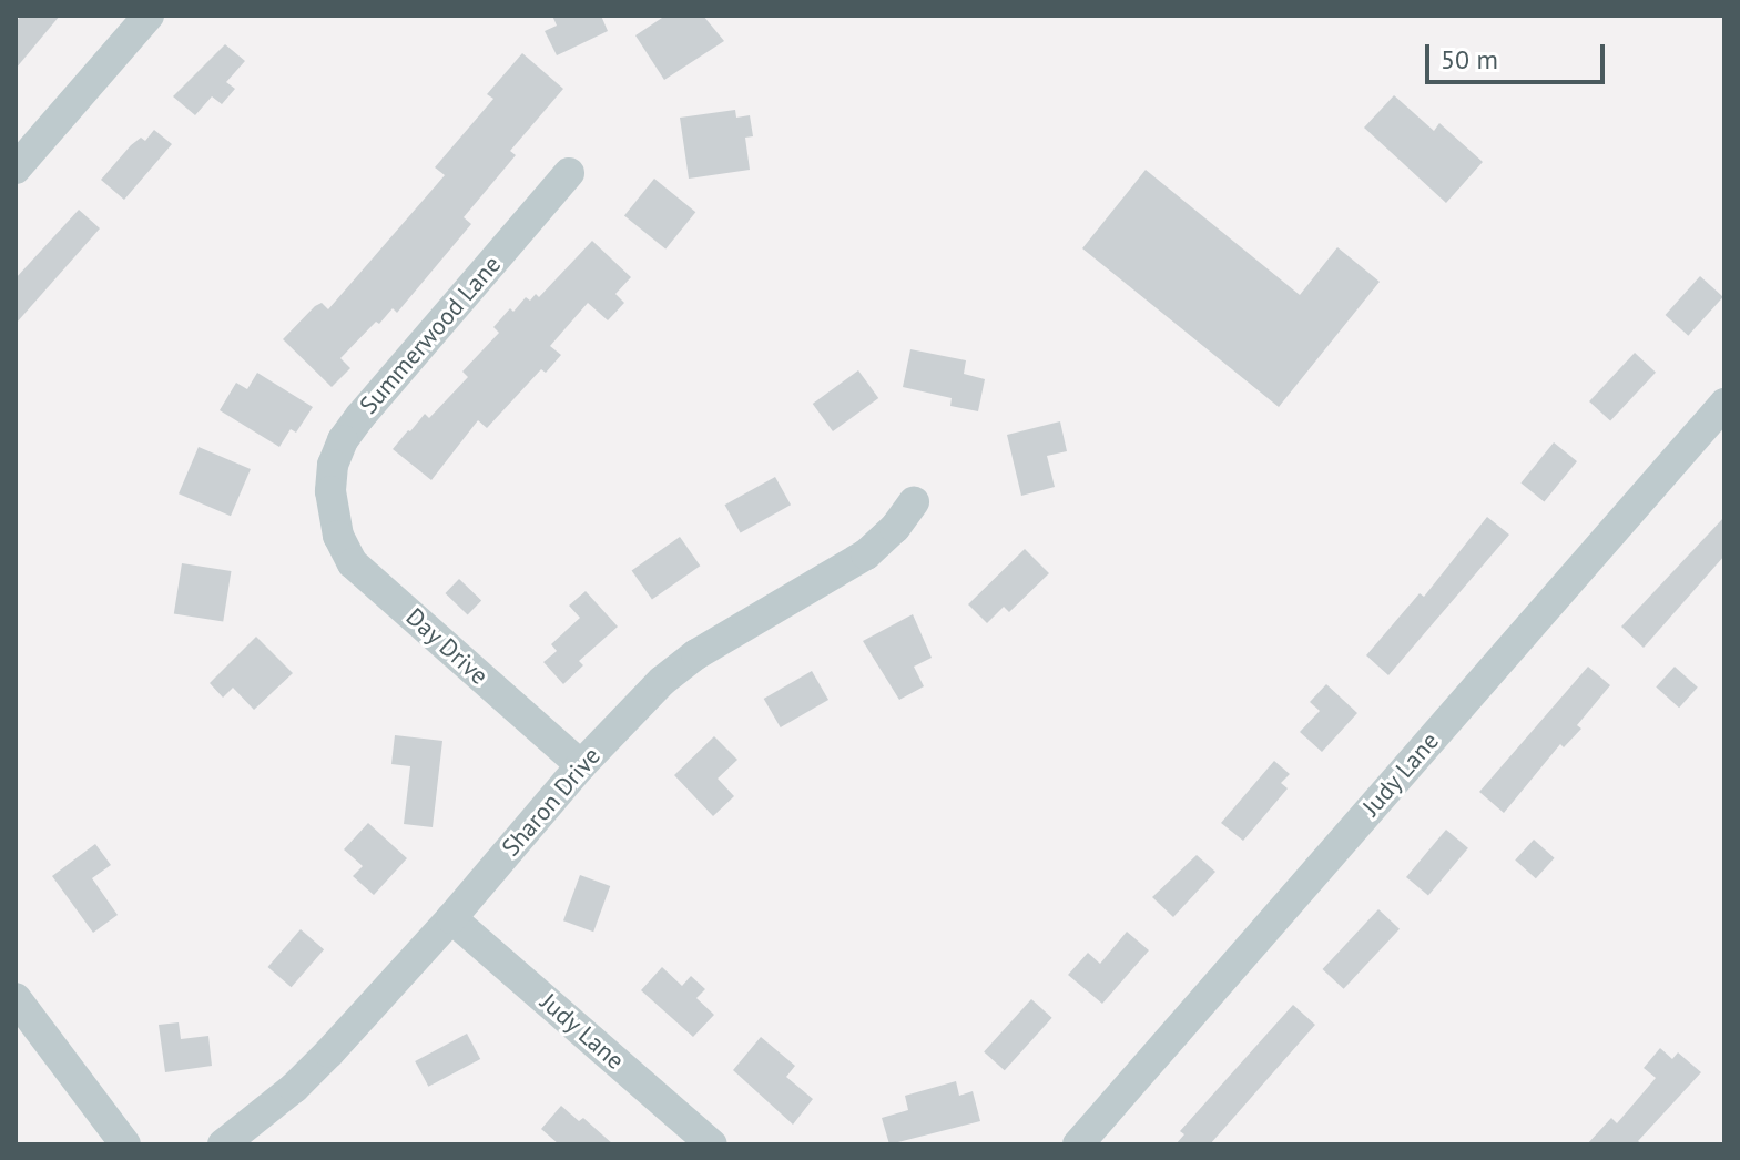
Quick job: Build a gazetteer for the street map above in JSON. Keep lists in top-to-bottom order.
{
  "streets": {
    "street": [
      "Summerwood Lane",
      "Day Drive",
      "Judy Lane",
      "Sharon Drive"
    ]
  },
  "crossings": [
    ["Summerwood Lane", "Day Drive"],
    ["Day Drive", "Sharon Drive"],
    ["Judy Lane", "Sharon Drive"]
  ],
  "scale_bar": "50 m"
}
